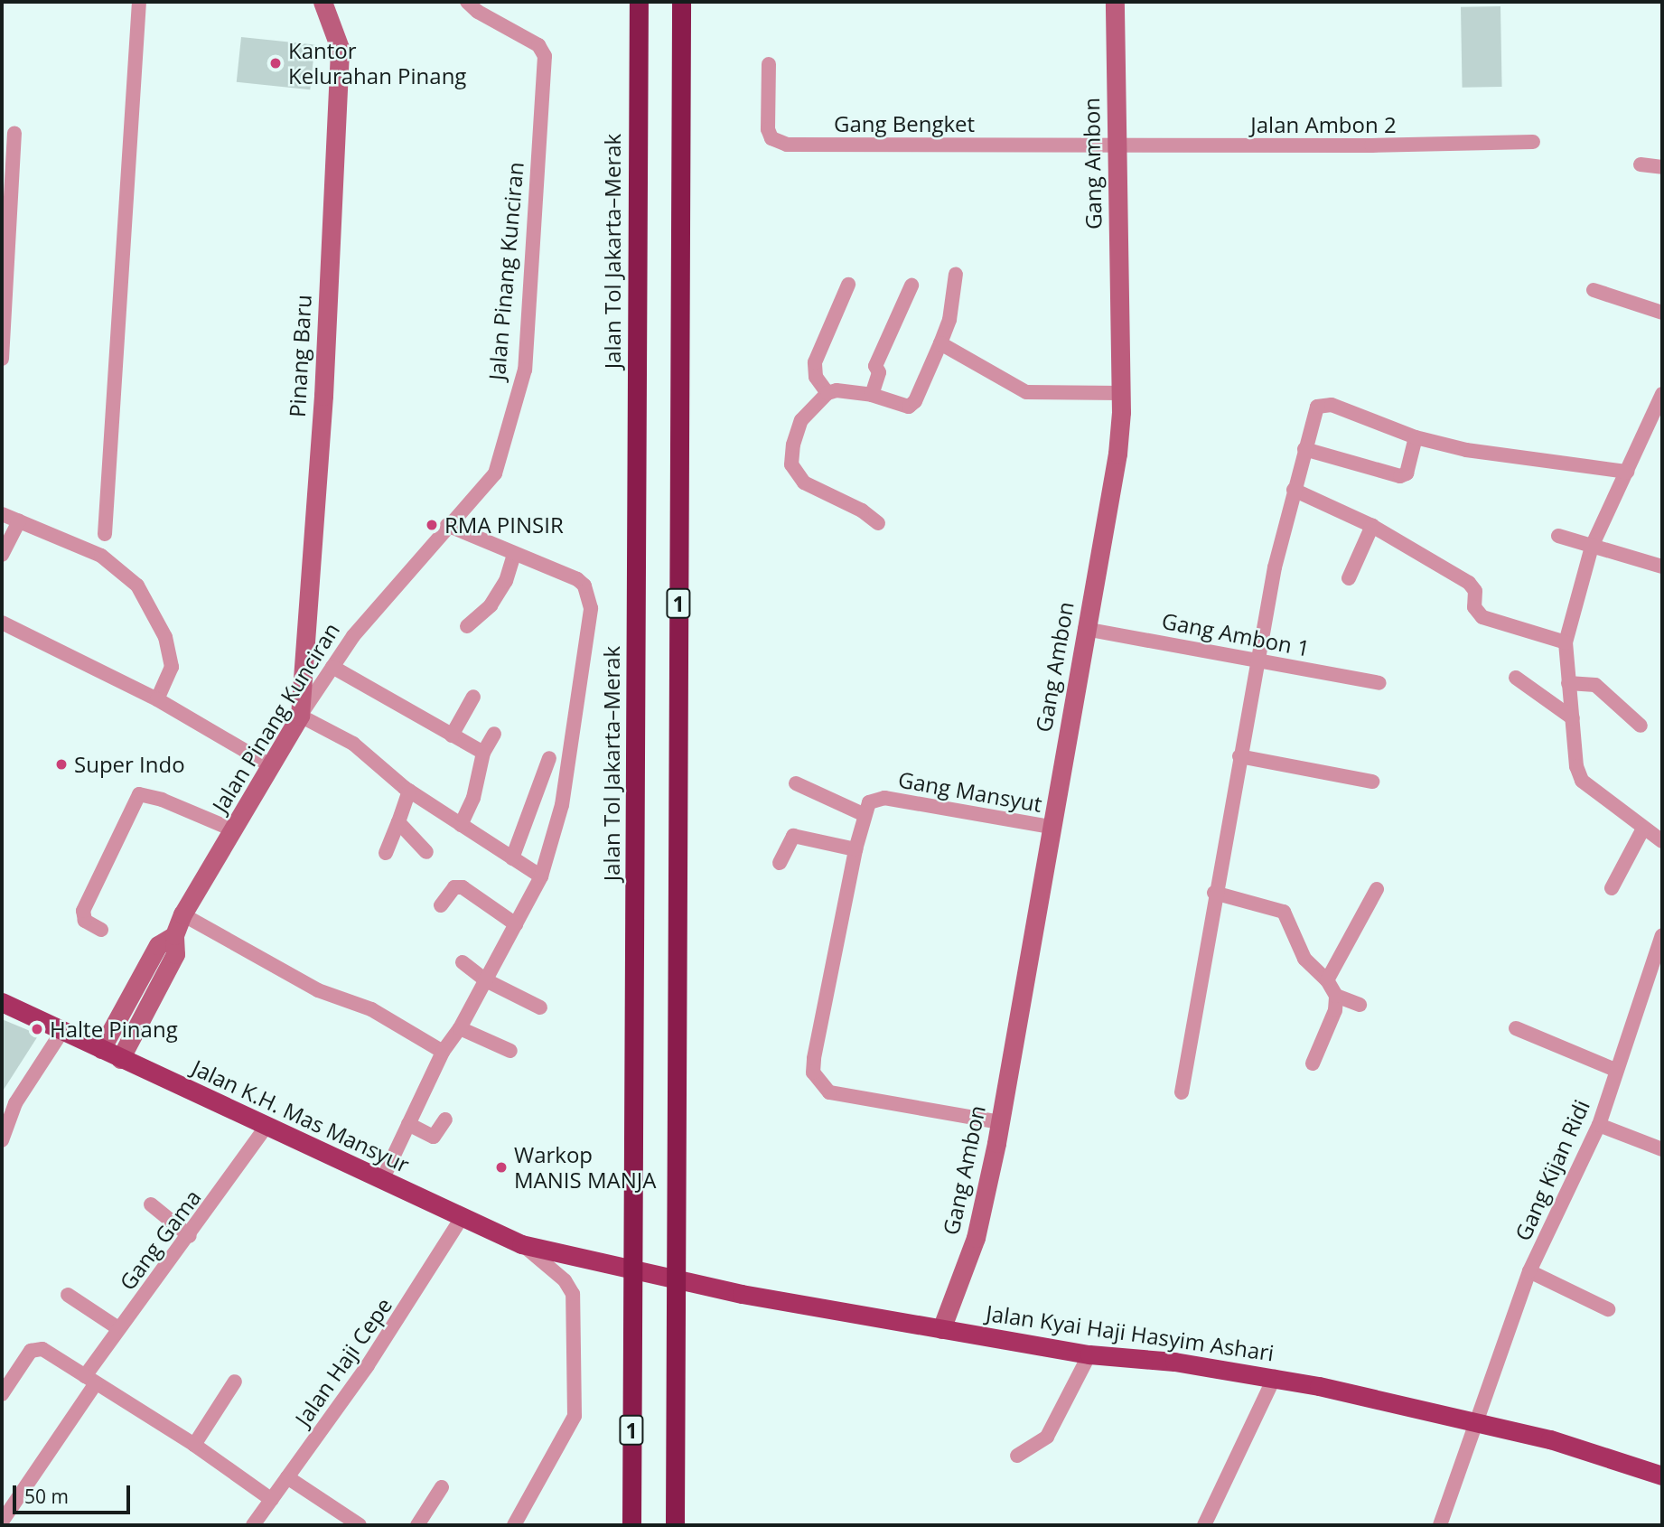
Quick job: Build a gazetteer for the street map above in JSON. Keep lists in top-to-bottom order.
{
  "streets": {
    "highway": ["Jalan Tol Jakarta–Merak", "1"],
    "main road": ["Jalan K.H. Mas Mansyur", "Jalan Kyai Haji Hasyim Ashari"],
    "street": [
      "Gang Bengket",
      "Jalan Ambon 2",
      "Gang Ambon",
      "Jalan Pinang Kunciran",
      "Pinang Baru",
      "Gang Ambon 1",
      "Gang Mansyut",
      "Gang Kijan Ridi",
      "Gang Gama",
      "Jalan Haji Cepe"
    ]
  },
  "crossings": [
    ["Gang Bengket", "Jalan Ambon 2"],
    ["Gang Bengket", "Gang Ambon"],
    ["Jalan Ambon 2", "Gang Ambon"],
    ["Gang Ambon", "Gang Ambon 1"],
    ["Gang Ambon", "Gang Mansyut"],
    ["Gang Ambon", "Jalan Kyai Haji Hasyim Ashari"],
    ["Jalan Pinang Kunciran", "Pinang Baru"],
    ["Jalan Pinang Kunciran", "Jalan K.H. Mas Mansyur"],
    ["Jalan K.H. Mas Mansyur", "Gang Gama"],
    ["Jalan K.H. Mas Mansyur", "Jalan Kyai Haji Hasyim Ashari"],
    ["Jalan K.H. Mas Mansyur", "Jalan Haji Cepe"],
    ["Gang Kijan Ridi", "Jalan Kyai Haji Hasyim Ashari"]
  ],
  "places": [
    "Kantor Kelurahan Pinang",
    "RMA PINSIR",
    "Super Indo",
    "Halte Pinang",
    "Warkop MANIS MANJA"
  ],
  "scale_bar": "50 m"
}
